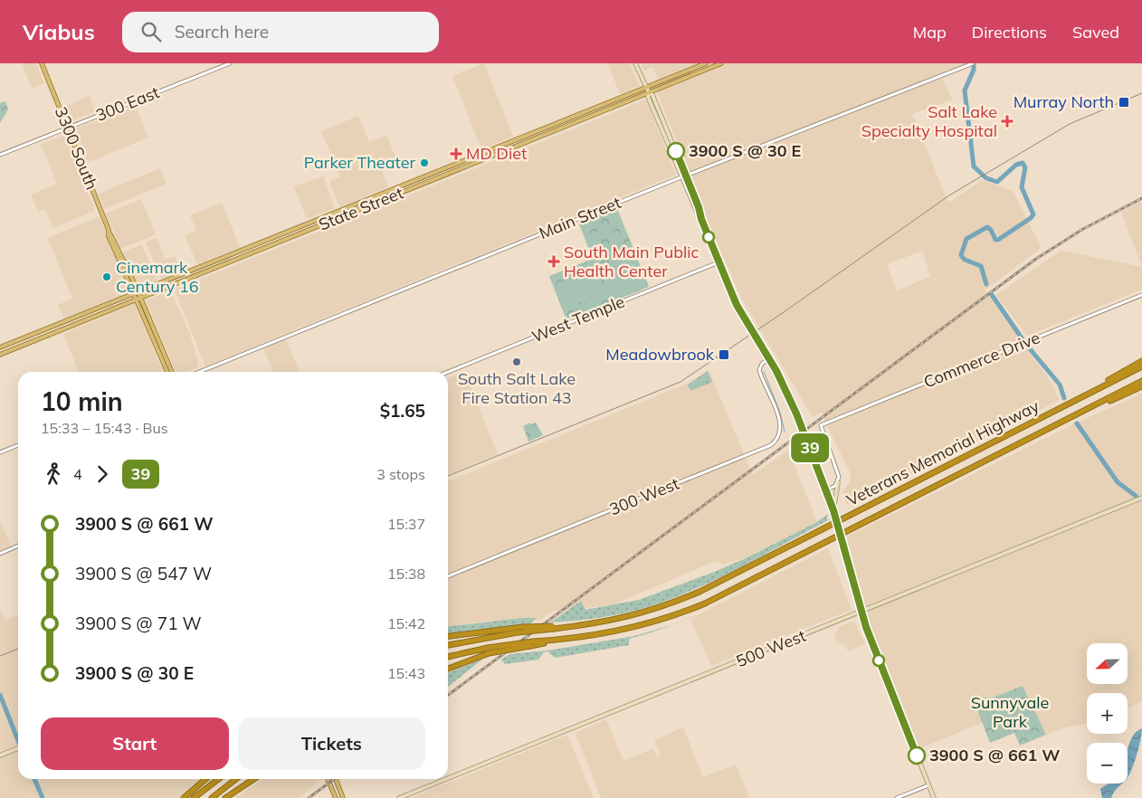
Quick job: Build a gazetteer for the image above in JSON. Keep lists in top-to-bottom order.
{
  "streets": {
    "highway": ["Veterans Memorial Highway"],
    "main road": ["3300 South", "State Street", "500 West"],
    "street": [
      "300 East",
      "Main Street",
      "West Temple",
      "Commerce Drive",
      "300 West"
    ]
  },
  "crossings": [
    ["300 East", "3300 South"],
    ["3300 South", "State Street"]
  ],
  "parks": ["Sunnyvale Park"],
  "places": {
    "transit": ["Murray North", "Meadowbrook"],
    "health": ["Salt Lake Specialty Hospital", "MD Diet", "South Main Public Health Center"],
    "other": [
      "3900 S @ 30 E",
      "Parker Theater",
      "Cinemark Century 16",
      "South Salt Lake Fire Station 43",
      "3900 S @ 661 W"
    ]
  },
  "lines": ["bus line 39"],
  "north": "left",
  "page": {
    "header": "Viabus",
    "search": "Search here",
    "nav": ["Map", "Directions", "Saved"],
    "on_map": "39",
    "heading": ["10 min", "15:33 – 15:43 · Bus", "$1.65"],
    "legs": ["4", "39", "3 stops"],
    "list": [
      {
        "name": "3900 S @ 661 W",
        "value": "15:37"
      },
      {
        "name": "3900 S @ 547 W",
        "value": "15:38"
      },
      {
        "name": "3900 S @ 71 W",
        "value": "15:42"
      },
      {
        "name": "3900 S @ 30 E",
        "value": "15:43"
      }
    ],
    "map_buttons": ["+", "−"],
    "buttons": ["Start", "Tickets"]
  }
}
